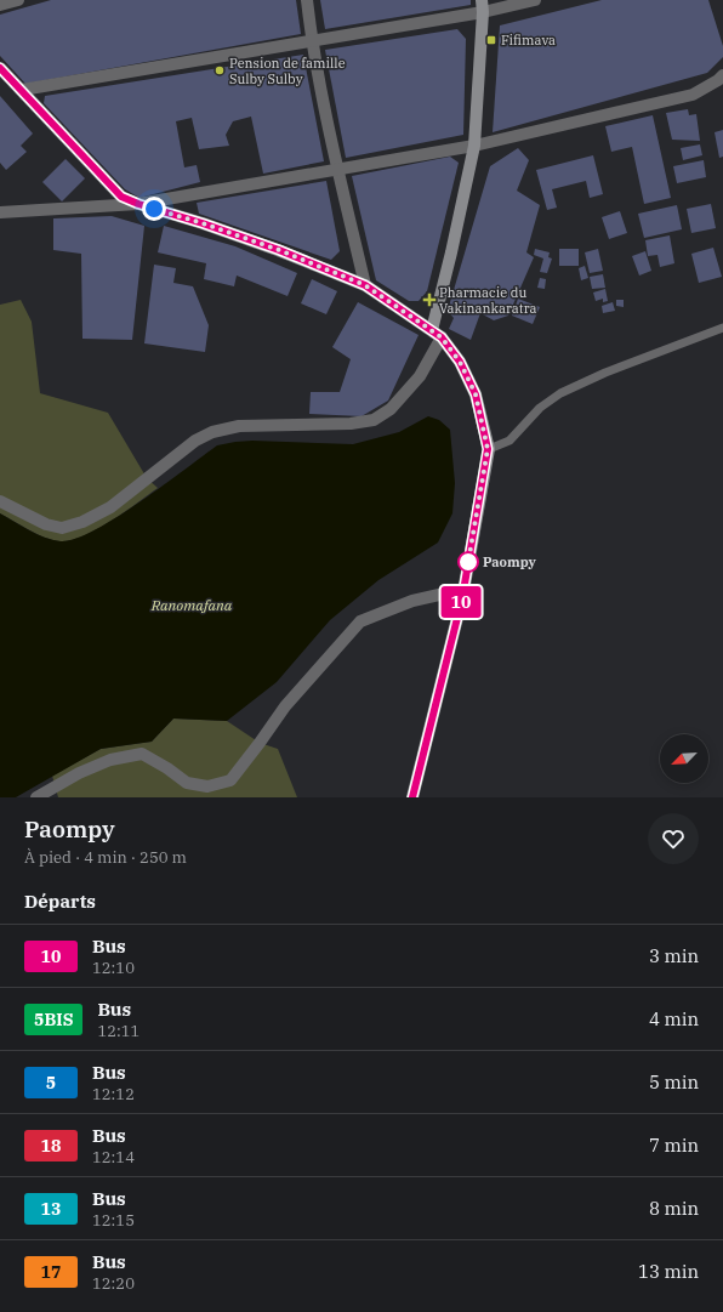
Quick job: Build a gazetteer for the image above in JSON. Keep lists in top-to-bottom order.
{
  "water": ["Ranomafana"],
  "places": {
    "transit": ["Fifimava"],
    "other": ["Pension de famille Sulby Sulby", "Paompy"],
    "health": ["Pharmacie du Vakinankaratra"]
  },
  "lines": ["bus line 10"],
  "north": "bottom left",
  "page": {
    "on_map": "10",
    "heading": [
      ["Paompy", "À pied · 4 min · 250 m"],
      "Départs"
    ],
    "list": [
      {
        "mark": "10",
        "name": "Bus",
        "note": "12:10",
        "value": "3 min"
      },
      {
        "mark": "5BIS",
        "name": "Bus",
        "note": "12:11",
        "value": "4 min"
      },
      {
        "mark": "5",
        "name": "Bus",
        "note": "12:12",
        "value": "5 min"
      },
      {
        "mark": "18",
        "name": "Bus",
        "note": "12:14",
        "value": "7 min"
      },
      {
        "mark": "13",
        "name": "Bus",
        "note": "12:15",
        "value": "8 min"
      },
      {
        "mark": "17",
        "name": "Bus",
        "note": "12:20",
        "value": "13 min"
      }
    ]
  }
}
